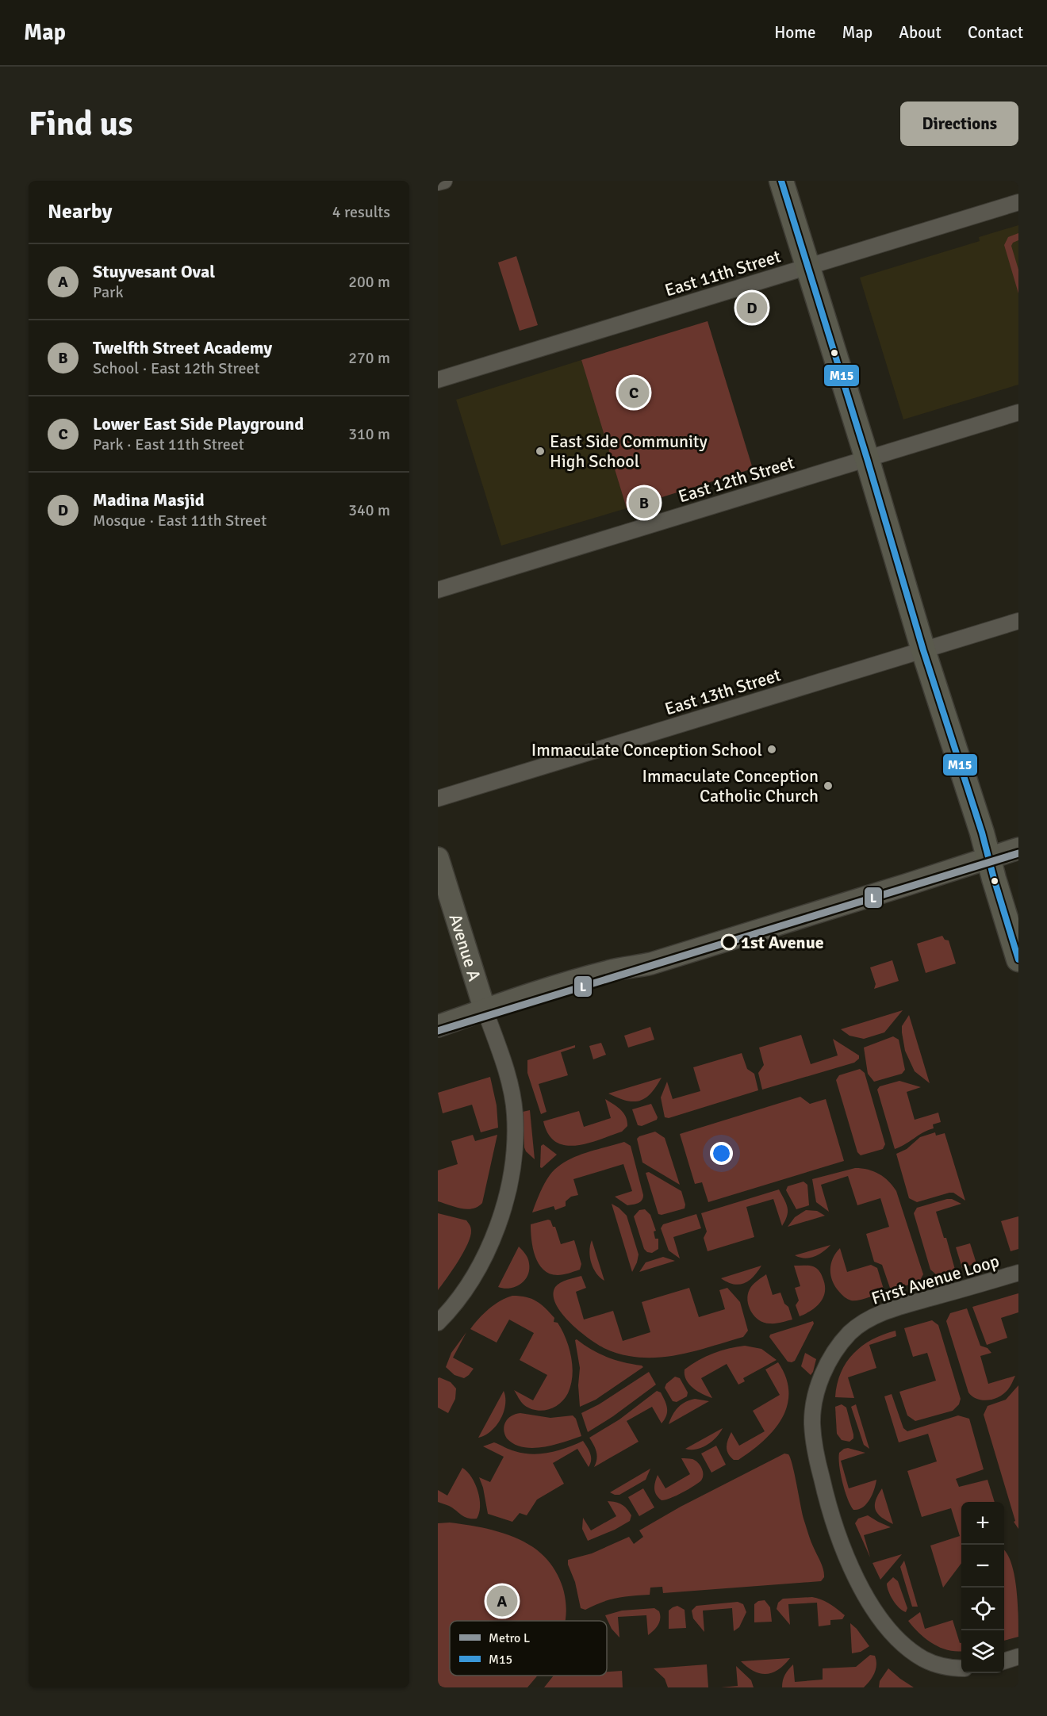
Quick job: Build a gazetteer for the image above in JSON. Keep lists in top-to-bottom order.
{
  "streets": {
    "main road": ["Avenue A"],
    "street": [
      "East 11th Street",
      "East 12th Street",
      "East 13th Street",
      "First Avenue Loop"
    ]
  },
  "places": [
    "East Side Community High School",
    "Immaculate Conception School",
    "Immaculate Conception Catholic Church",
    "1st Avenue"
  ],
  "lines": ["transit line M15", "metro line L"],
  "legend": ["Metro L", "M15"],
  "page": {
    "header": "Map",
    "nav": [
      "Home",
      "Map",
      "About",
      "Contact"
    ],
    "buttons": "Directions",
    "title": "Find us",
    "heading": ["Nearby", "4 results"],
    "list": [
      {
        "mark": "A",
        "name": "Stuyvesant Oval",
        "note": "Park",
        "value": "200 m"
      },
      {
        "mark": "B",
        "name": "Twelfth Street Academy",
        "note": "School · East 12th Street",
        "value": "270 m"
      },
      {
        "mark": "C",
        "name": "Lower East Side Playground",
        "note": "Park · East 11th Street",
        "value": "310 m"
      },
      {
        "mark": "D",
        "name": "Madina Masjid",
        "note": "Mosque · East 11th Street",
        "value": "340 m"
      }
    ],
    "pins": [
      "D",
      "C",
      "B",
      "A"
    ],
    "map_buttons": ["+", "−"]
  }
}
